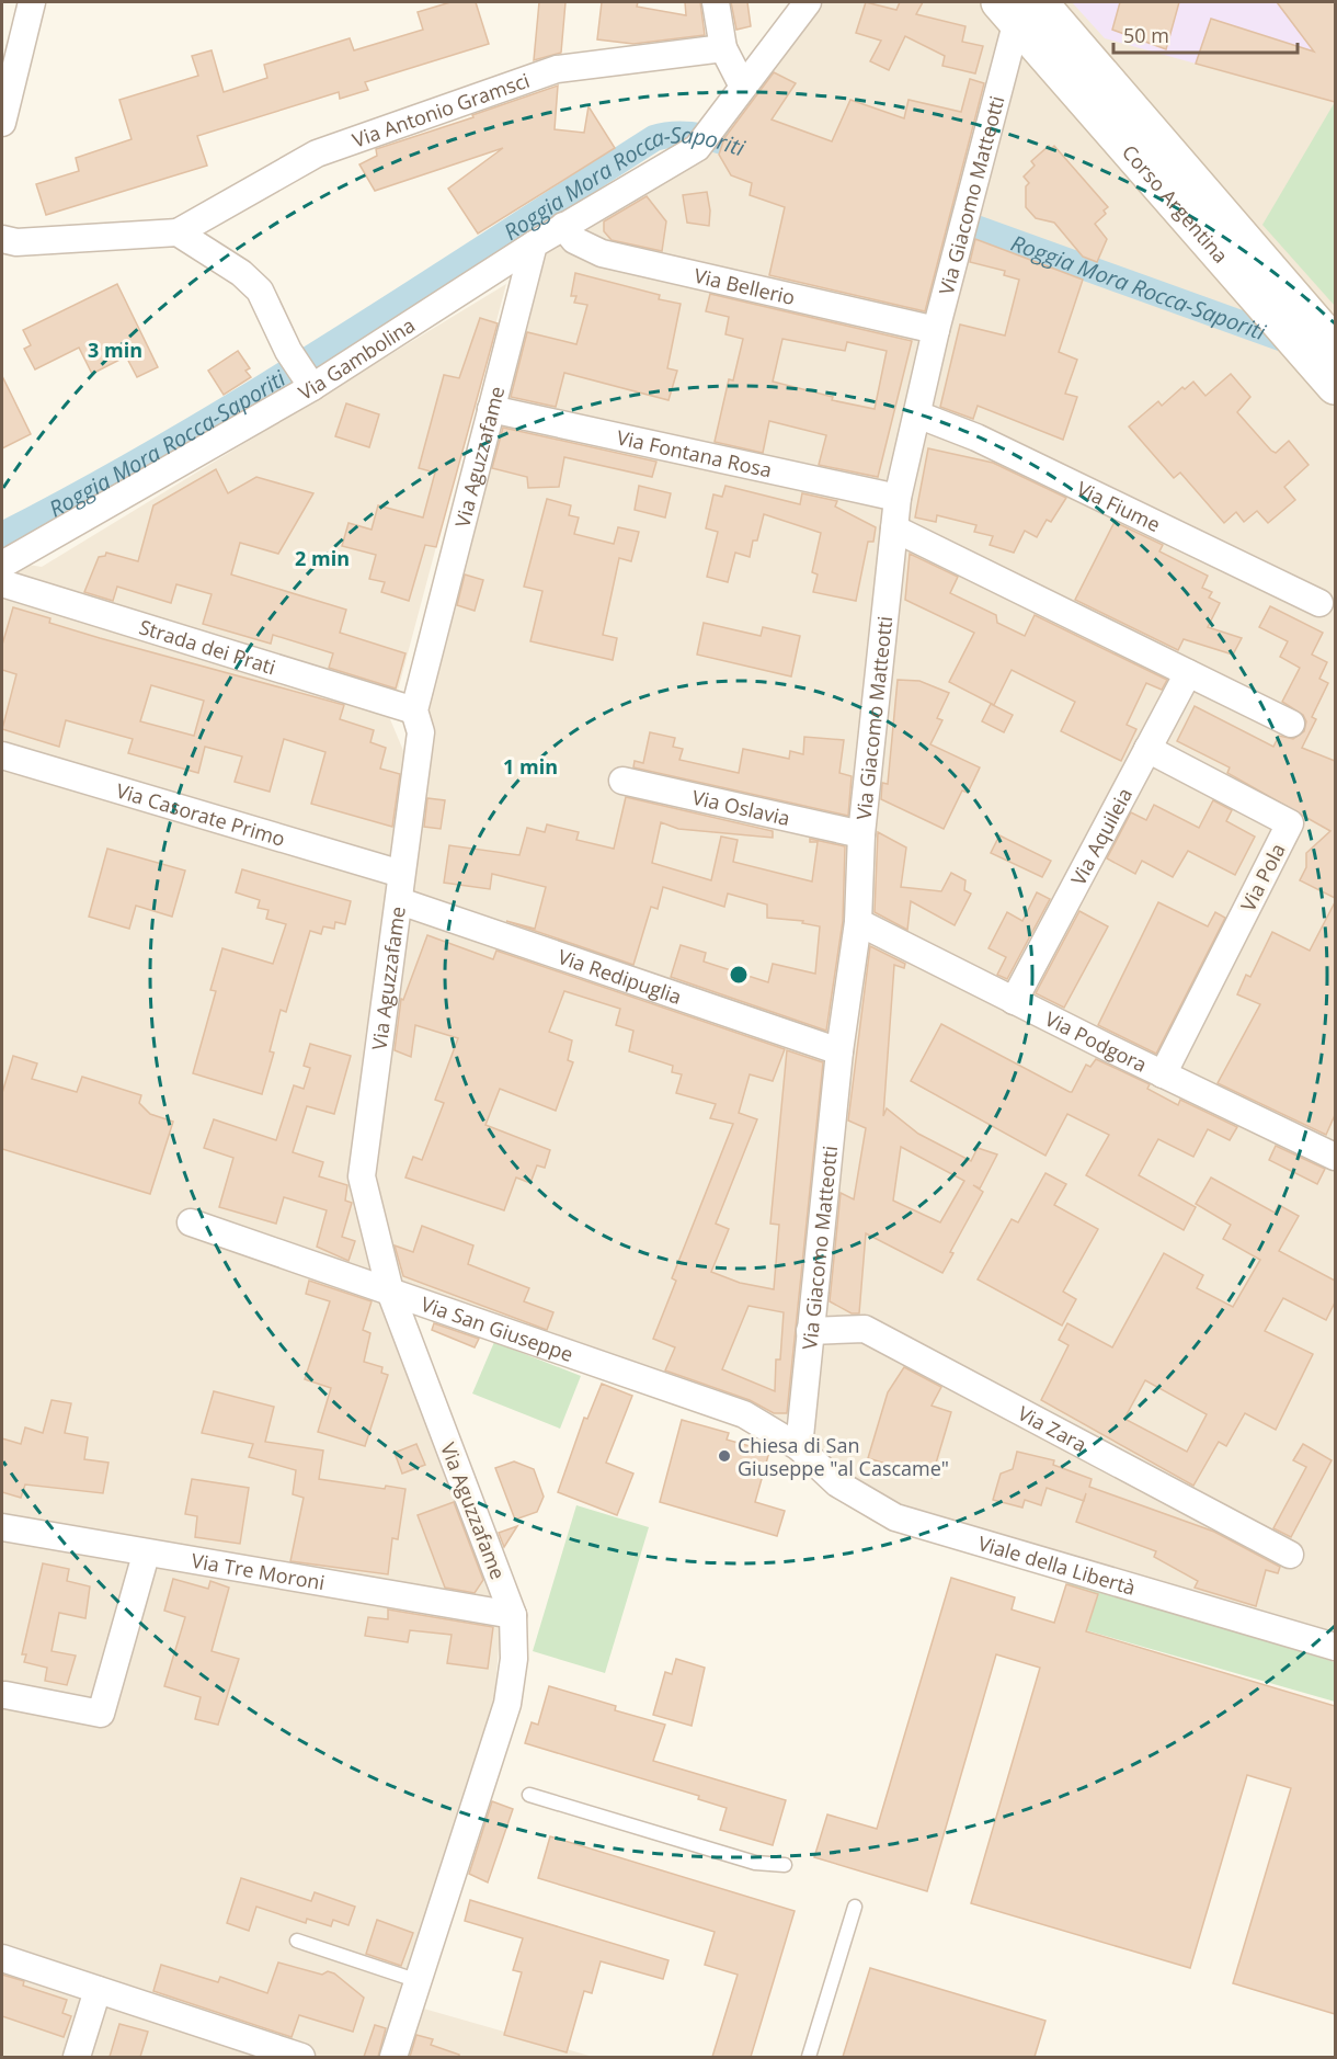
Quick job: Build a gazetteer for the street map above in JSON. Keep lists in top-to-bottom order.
{
  "streets": {
    "main road": ["Corso Argentina"],
    "street": [
      "Via Antonio Gramsci",
      "Via Giacomo Matteotti",
      "Via Bellerio",
      "Via Gambolina",
      "Via Fontana Rosa",
      "Via Aguzzafame",
      "Via Fiume",
      "Strada dei Prati",
      "Via Oslavia",
      "Via Casorate Primo",
      "Via Aquileia",
      "Via Pola",
      "Via Redipuglia",
      "Via Podgora",
      "Via San Giuseppe",
      "Via Zara",
      "Viale della Libertà",
      "Via Tre Moroni"
    ]
  },
  "crossings": [
    ["Via Giacomo Matteotti", "Corso Argentina"],
    ["Via Giacomo Matteotti", "Via Bellerio"],
    ["Via Giacomo Matteotti", "Via Fontana Rosa"],
    ["Via Giacomo Matteotti", "Via Fiume"],
    ["Via Giacomo Matteotti", "Via Oslavia"],
    ["Via Giacomo Matteotti", "Via Redipuglia"],
    ["Via Giacomo Matteotti", "Via Podgora"],
    ["Via Giacomo Matteotti", "Via San Giuseppe"],
    ["Via Giacomo Matteotti", "Via Zara"],
    ["Via Giacomo Matteotti", "Viale della Libertà"],
    ["Via Gambolina", "Via Aguzzafame"],
    ["Via Fontana Rosa", "Via Aguzzafame"],
    ["Via Aguzzafame", "Strada dei Prati"],
    ["Via Aguzzafame", "Via Casorate Primo"],
    ["Via Aguzzafame", "Via Redipuglia"],
    ["Via Aguzzafame", "Via San Giuseppe"],
    ["Via Aguzzafame", "Via Tre Moroni"],
    ["Via Aquileia", "Via Pola"],
    ["Via Aquileia", "Via Podgora"],
    ["Via Pola", "Via Podgora"],
    ["Via San Giuseppe", "Viale della Libertà"]
  ],
  "water": ["Roggia Mora Rocca-Saporiti"],
  "places": ["Chiesa di San Giuseppe \"al Cascame\""],
  "scale_bar": "50 m",
  "rings": ["3 min", "2 min", "1 min"]
}
